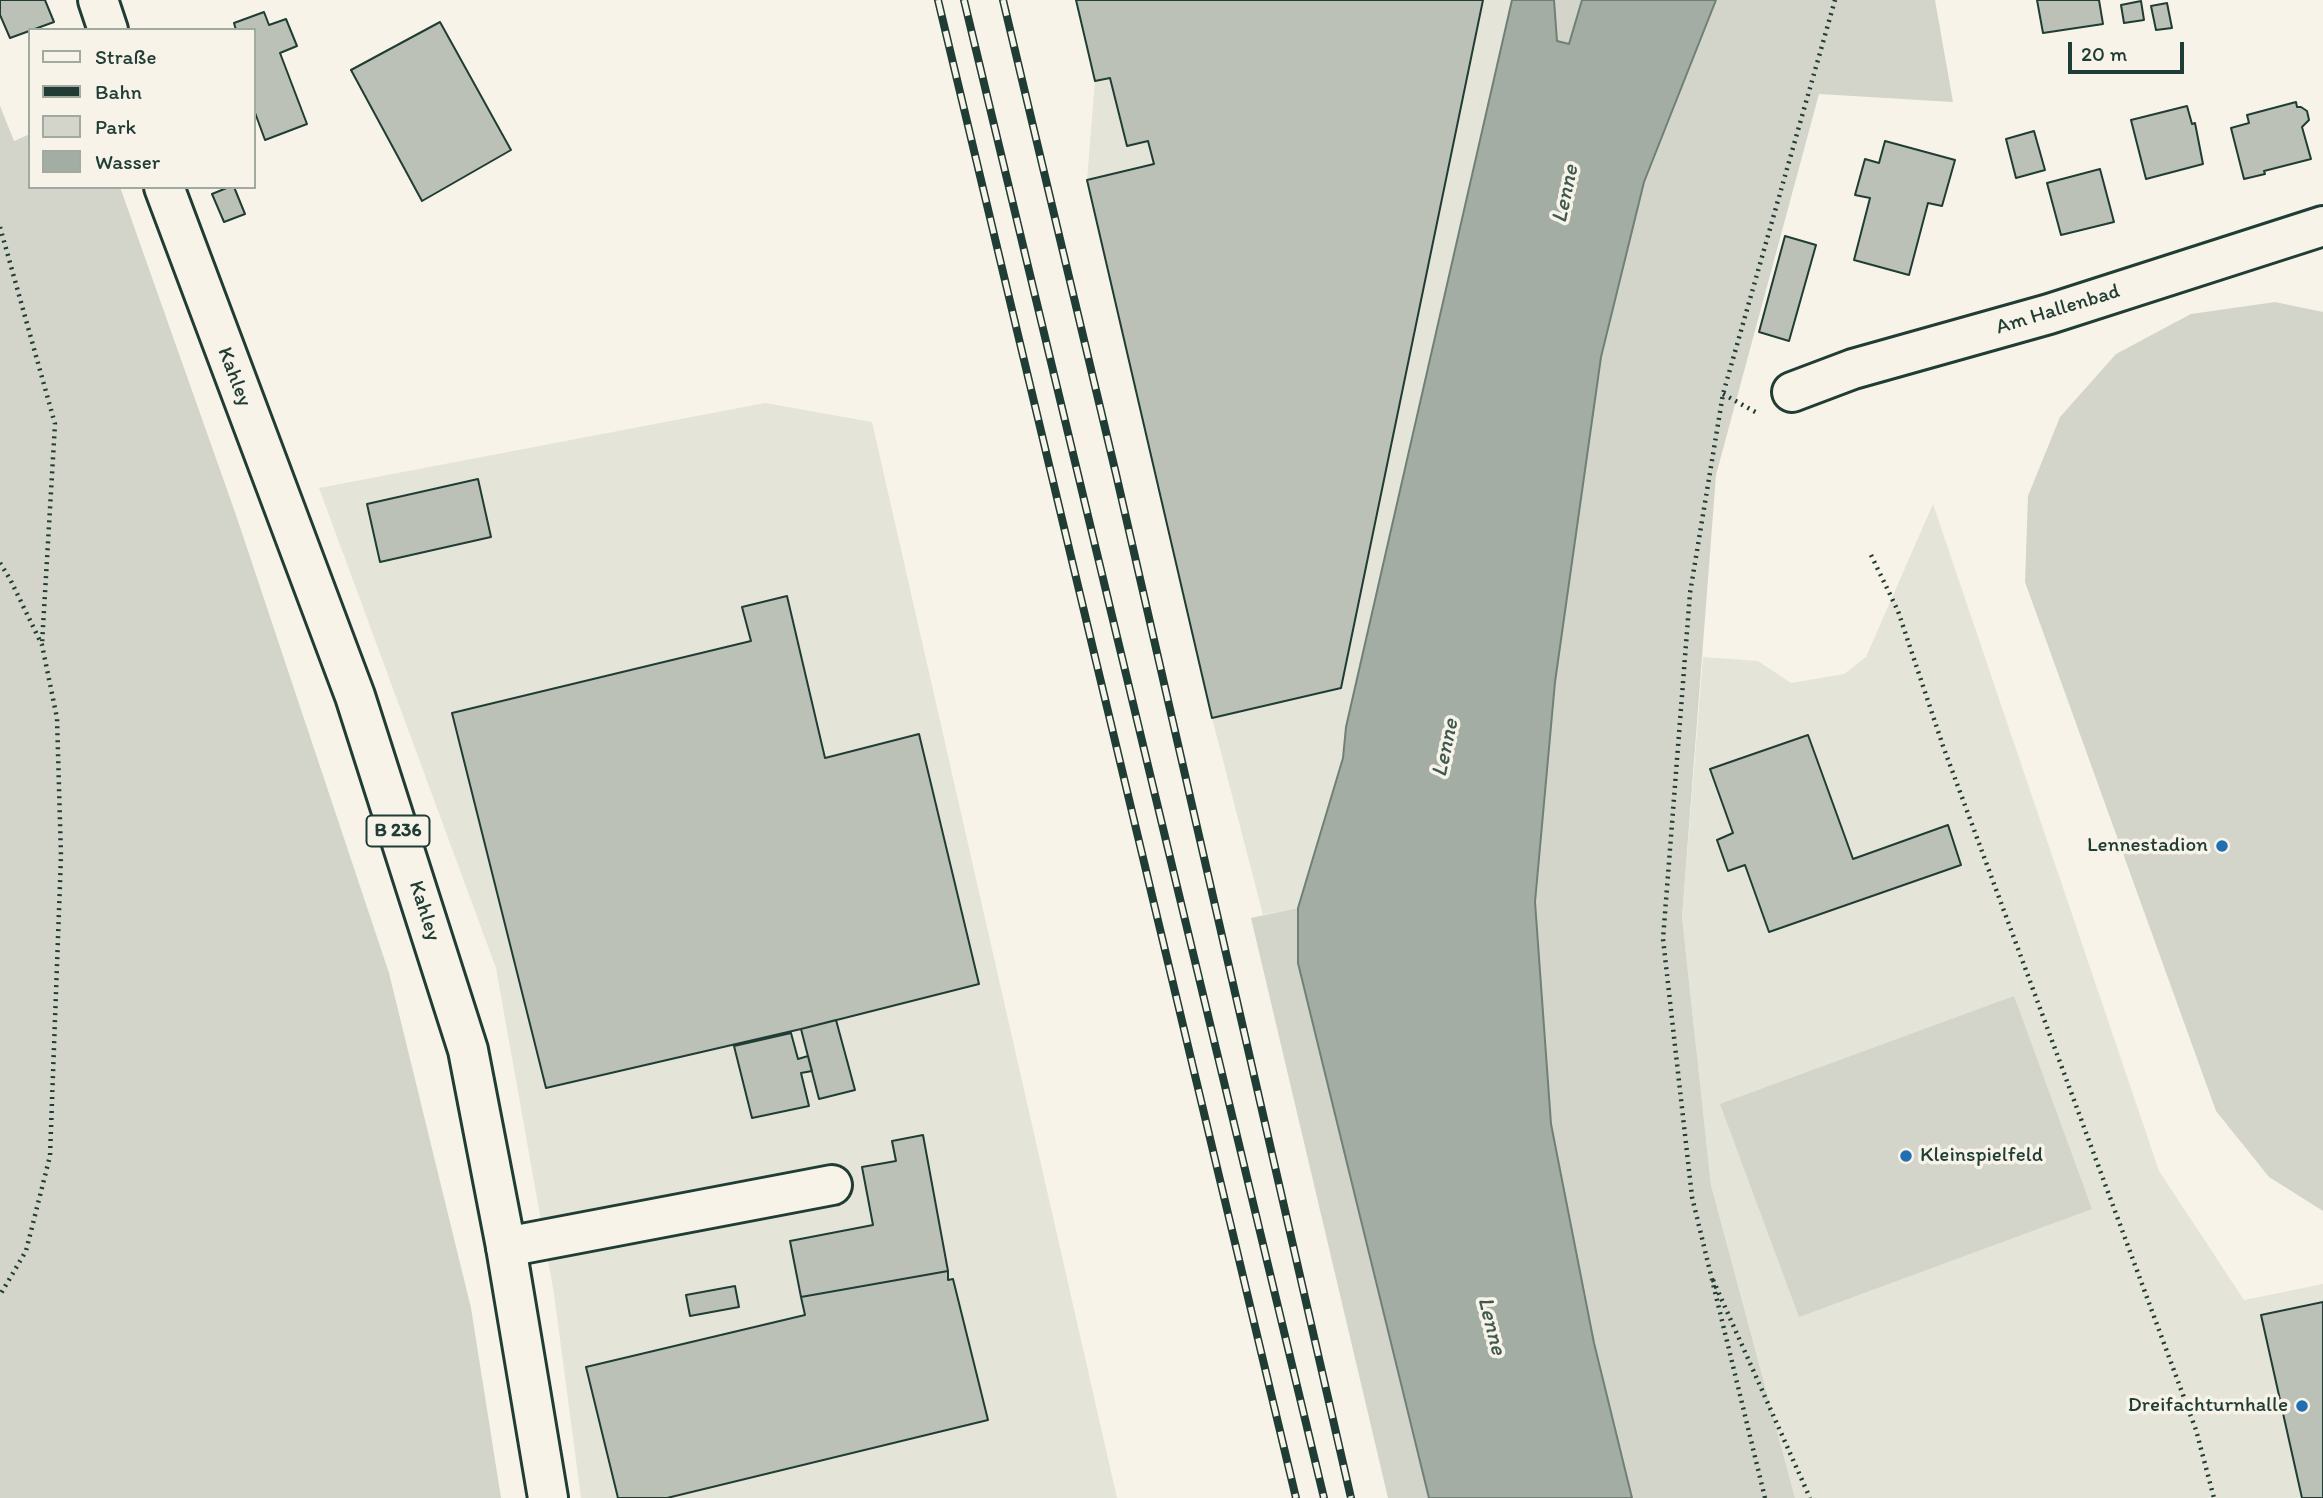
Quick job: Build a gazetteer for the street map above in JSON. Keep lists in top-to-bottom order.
{
  "streets": {
    "main road": ["Am Hallenbad", "Kahley", "B 236"]
  },
  "water": ["Lenne"],
  "places": ["Lennestadion", "Kleinspielfeld", "Dreifachturnhalle"],
  "legend": [
    "Straße",
    "Bahn",
    "Park",
    "Wasser"
  ],
  "scale_bar": "20 m"
}
